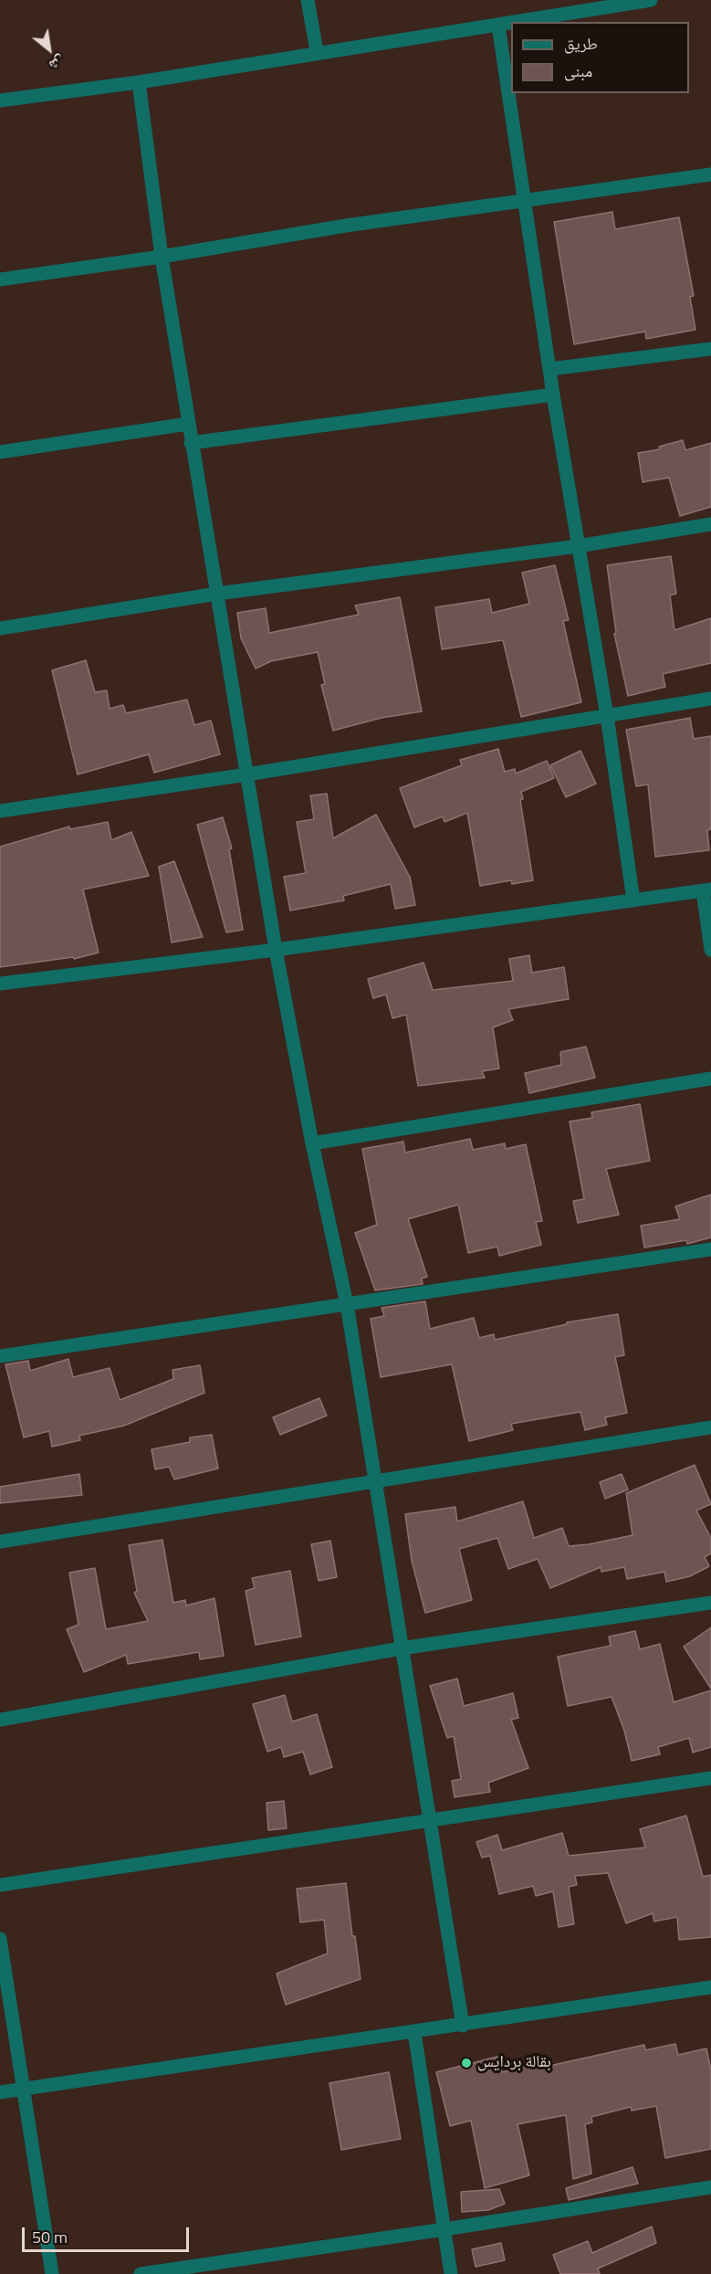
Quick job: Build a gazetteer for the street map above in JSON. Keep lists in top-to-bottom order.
{
  "places": ["بقالة بردايس"],
  "legend": ["طريق", "مبنى"],
  "scale_bar": "50 m",
  "north": "bottom right"
}
